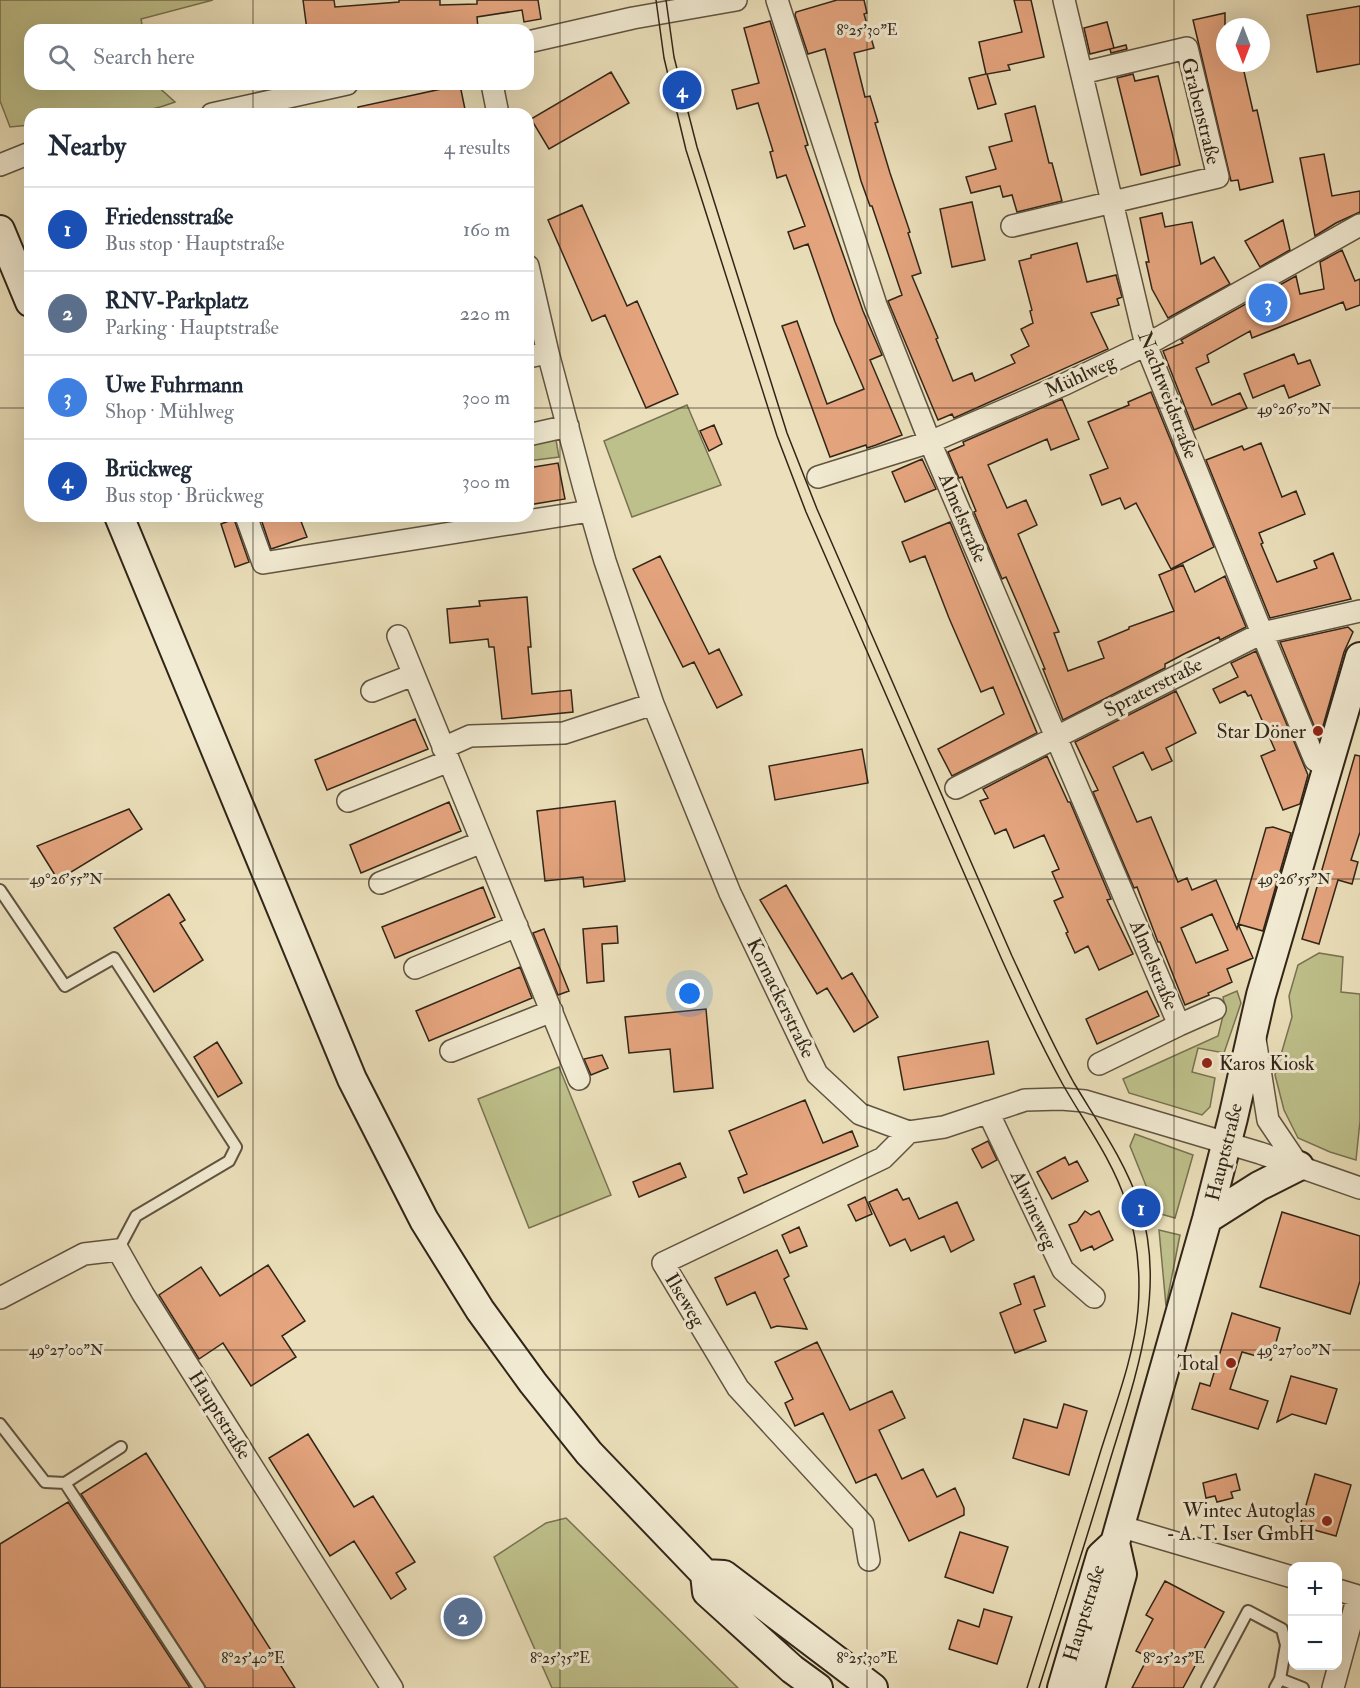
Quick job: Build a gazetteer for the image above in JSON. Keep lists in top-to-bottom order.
{
  "streets": {
    "street": [
      "Grabenstraße",
      "Mühlweg",
      "Nachtweidstraße",
      "Almelstraße",
      "Spraterstraße",
      "Kornackerstraße",
      "Hauptstraße",
      "Alwineweg",
      "Ilseweg"
    ]
  },
  "crossings": [
    ["Grabenstraße", "Nachtweidstraße"],
    ["Mühlweg", "Nachtweidstraße"],
    ["Mühlweg", "Almelstraße"],
    ["Nachtweidstraße", "Spraterstraße"],
    ["Nachtweidstraße", "Hauptstraße"],
    ["Almelstraße", "Spraterstraße"],
    ["Kornackerstraße", "Hauptstraße"],
    ["Kornackerstraße", "Alwineweg"],
    ["Kornackerstraße", "Ilseweg"]
  ],
  "places": [
    "Star Döner",
    "Karos Kiosk",
    "Total",
    "Wintec Autoglas - A. T. Iser GmbH"
  ],
  "north": "bottom",
  "page": {
    "search": "Search here",
    "pins": [
      "4",
      "3",
      "1",
      "2"
    ],
    "heading": ["Nearby", "4 results"],
    "list": [
      {
        "mark": "1",
        "name": "Friedensstraße",
        "note": "Bus stop · Hauptstraße",
        "value": "160 m"
      },
      {
        "mark": "2",
        "name": "RNV-Parkplatz",
        "note": "Parking · Hauptstraße",
        "value": "220 m"
      },
      {
        "mark": "3",
        "name": "Uwe Fuhrmann",
        "note": "Shop · Mühlweg",
        "value": "300 m"
      },
      {
        "mark": "4",
        "name": "Brückweg",
        "note": "Bus stop · Brückweg",
        "value": "300 m"
      }
    ],
    "map_buttons": ["+", "−"]
  },
  "coordinates": [
    "8°25'30\"E",
    "49°26'50\"N",
    "49°26'55\"N",
    "49°27'00\"N",
    "8°25'40\"E",
    "8°25'35\"E",
    "8°25'25\"E"
  ]
}
